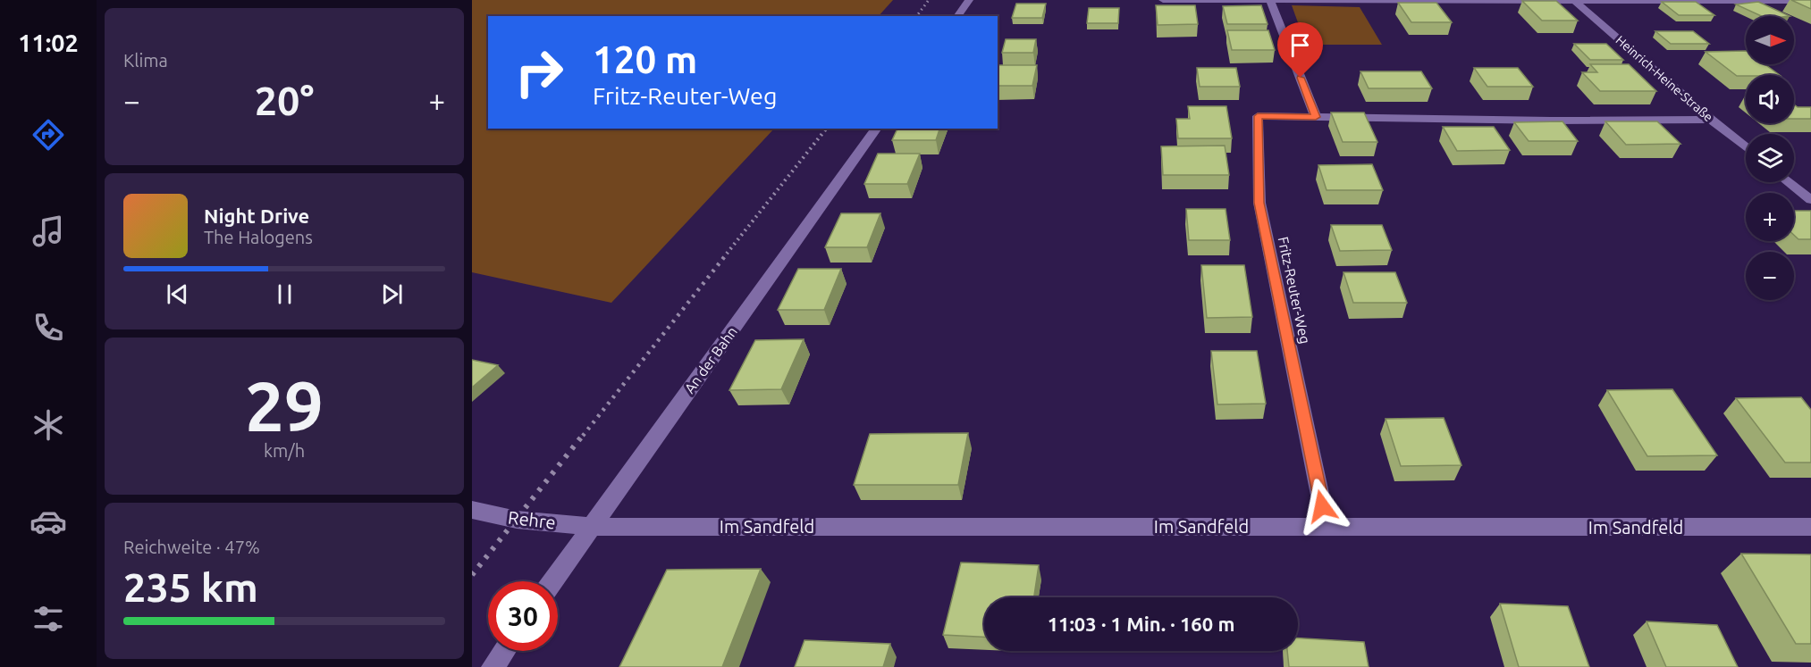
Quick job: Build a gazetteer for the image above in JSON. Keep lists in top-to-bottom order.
{
  "streets": {
    "street": [
      "Heinrich-Heine-Straße",
      "Fritz-Reuter-Weg",
      "An der Bahn",
      "Rehre",
      "Im Sandfeld"
    ]
  },
  "crossings": [
    ["Heinrich-Heine-Straße", "Fritz-Reuter-Weg"],
    ["Fritz-Reuter-Weg", "Im Sandfeld"],
    ["An der Bahn", "Rehre"],
    ["An der Bahn", "Im Sandfeld"],
    ["Rehre", "Im Sandfeld"]
  ],
  "north": "right",
  "page": {
    "tabs": "11:02",
    "tile": [
      "Klima",
      ["29", "km/h"],
      ["Reichweite · 47%", "235 km"]
    ],
    "map_buttons": ["+", "−"],
    "turn": ["120 m", "Fritz-Reuter-Weg"],
    "heat": ["−", "20°", "+"],
    "song": ["Night Drive", "The Halogens"],
    "limit": "30",
    "trip": "11:03 · 1 Min. · 160 m"
  }
}
